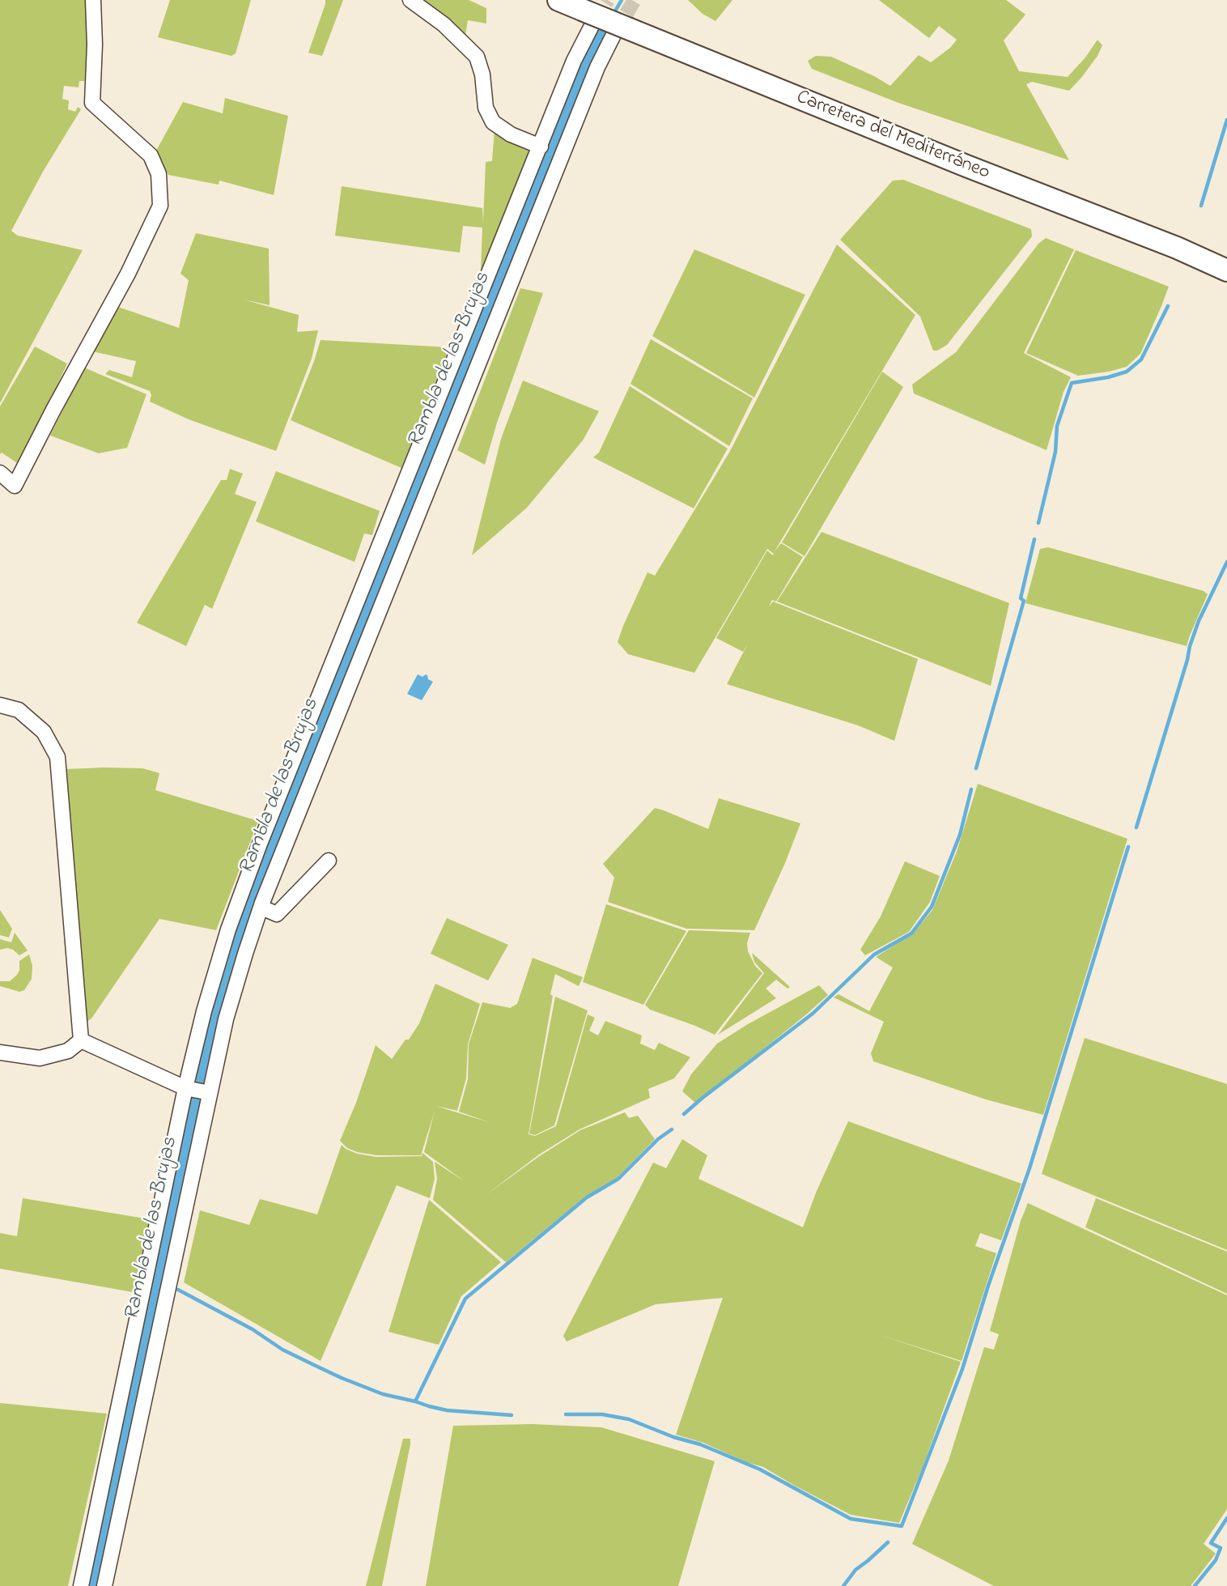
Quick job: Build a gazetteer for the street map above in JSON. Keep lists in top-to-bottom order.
{
  "streets": {
    "highway": ["Carretera del Mediterráneo"]
  },
  "water": ["Rambla de las Brujas"]
}
